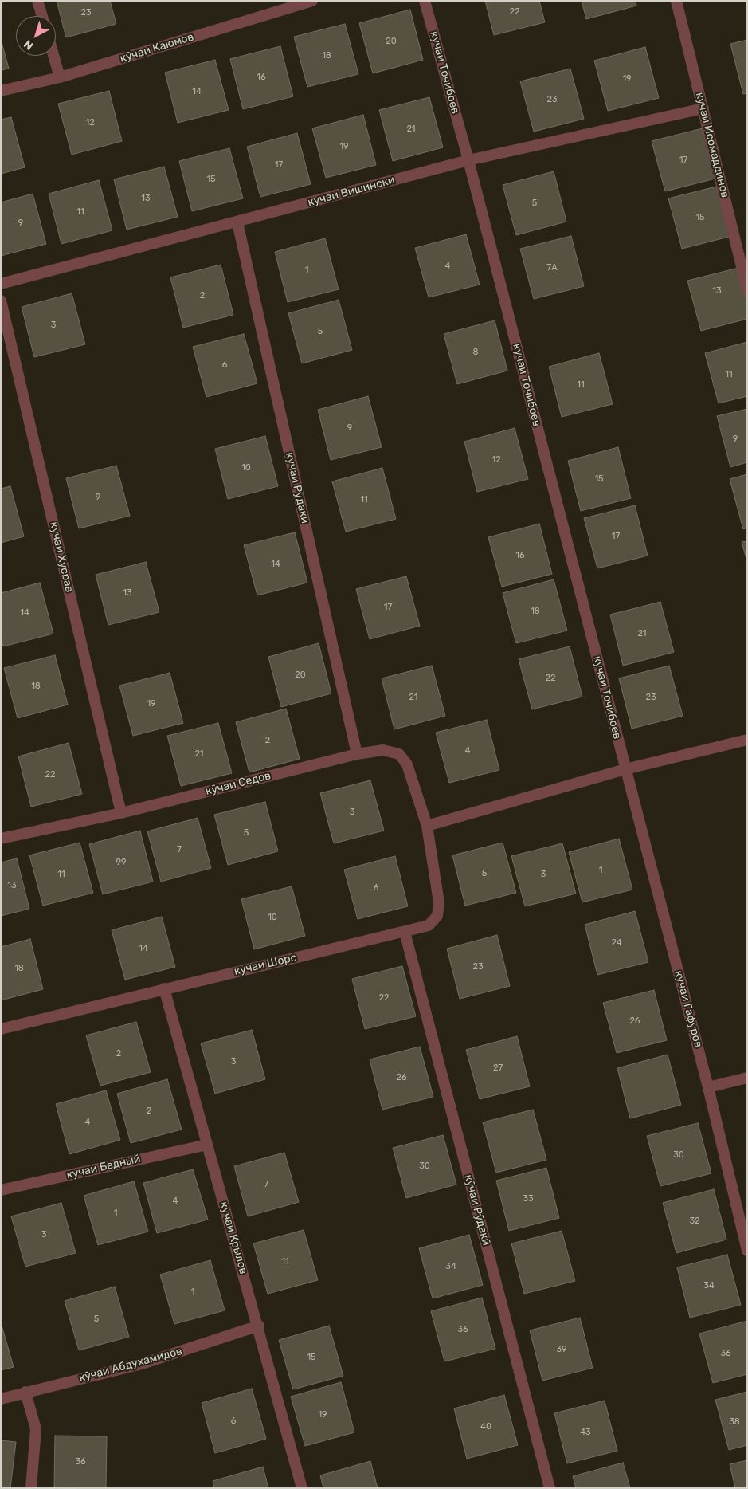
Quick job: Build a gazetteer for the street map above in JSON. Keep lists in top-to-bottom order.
{
  "streets": {
    "street": [
      "кӯчаи Каюмов",
      "кучаи Точибоев",
      "кучаи Исомаддинов",
      "кучаи Вишински",
      "кучаи Рудаки",
      "кучаи Хусрав",
      "кӯчаи Седов",
      "кучаи Шорс",
      "кучаи Гафуров",
      "кучаи Бедный",
      "кӯчаи Рӯдакӣ",
      "кучаи Крылов",
      "кӯчаи Абдухамидов"
    ]
  },
  "crossings": [
    ["кучаи Точибоев", "кучаи Вишински"],
    ["кучаи Точибоев", "кучаи Гафуров"],
    ["кучаи Исомаддинов", "кучаи Вишински"],
    ["кучаи Вишински", "кучаи Рудаки"],
    ["кучаи Рудаки", "кӯчаи Седов"],
    ["кучаи Хусрав", "кӯчаи Седов"],
    ["кӯчаи Седов", "кучаи Шорс"],
    ["кучаи Шорс", "кӯчаи Рӯдакӣ"],
    ["кучаи Шорс", "кучаи Крылов"],
    ["кучаи Бедный", "кучаи Крылов"],
    ["кучаи Крылов", "кӯчаи Абдухамидов"]
  ],
  "house_numbers": [
    "22",
    "23",
    "20",
    "18",
    "16",
    "19",
    "14",
    "23",
    "12",
    "21",
    "19",
    "17",
    "17",
    "15",
    "13",
    "5",
    "11",
    "15",
    "9",
    "4",
    "7А",
    "1",
    "13",
    "2",
    "3",
    "5",
    "8",
    "6",
    "11",
    "11",
    "9",
    "9",
    "12",
    "10",
    "15",
    "9",
    "11",
    "17",
    "16",
    "14",
    "13",
    "17",
    "18",
    "14",
    "21",
    "20",
    "22",
    "18",
    "21",
    "23",
    "19",
    "2",
    "4",
    "21",
    "22",
    "3",
    "5",
    "7",
    "99",
    "1",
    "5",
    "11",
    "3",
    "13",
    "6",
    "10",
    "24",
    "14",
    "23",
    "18",
    "22",
    "26",
    "2",
    "3",
    "27",
    "26",
    "2",
    "4",
    "30",
    "30",
    "7",
    "33",
    "4",
    "1",
    "32",
    "3",
    "11",
    "34",
    "34",
    "1",
    "5",
    "36",
    "39",
    "36",
    "15",
    "19",
    "6",
    "38",
    "40",
    "43",
    "36"
  ],
  "north": "bottom left"
}
